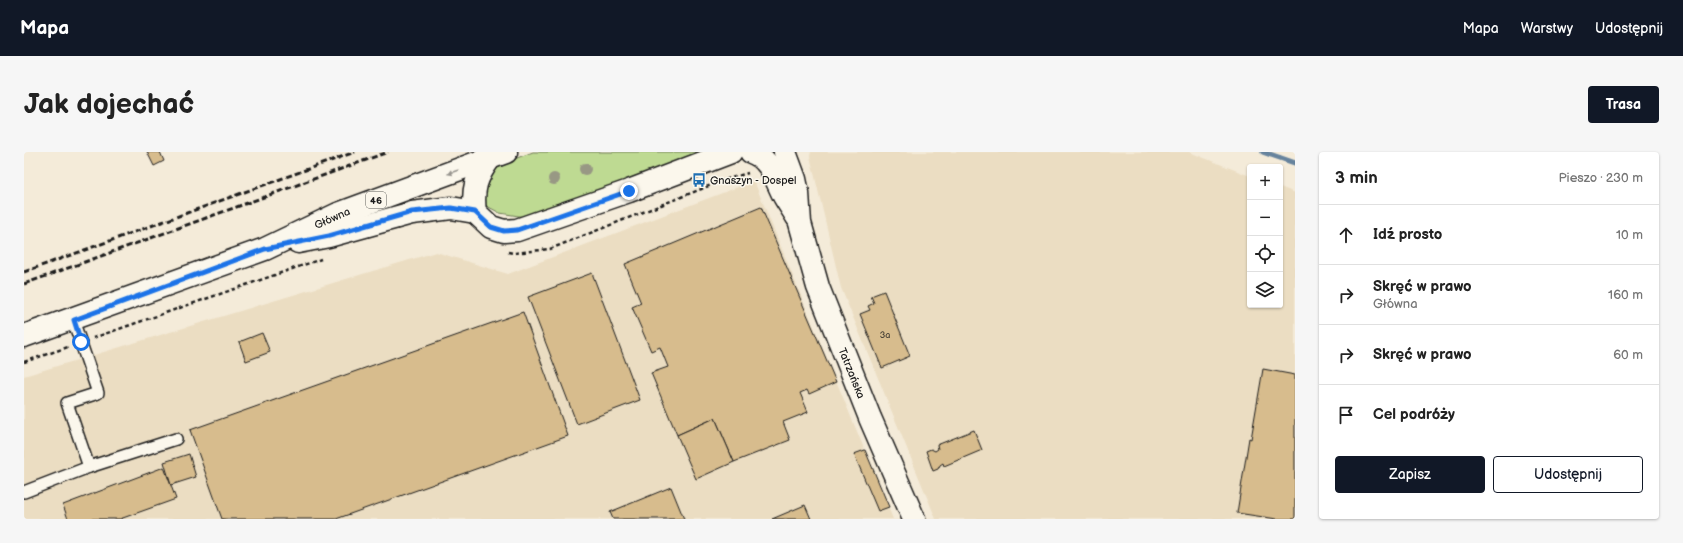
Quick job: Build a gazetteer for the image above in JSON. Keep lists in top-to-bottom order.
{
  "streets": {
    "main road": ["46", "Główna", "Tatrzańska"]
  },
  "crossings": [
    ["46", "Główna"]
  ],
  "places": {
    "bus stop": ["Gnaszyn - Dospel"]
  },
  "house_numbers": ["3a"],
  "page": {
    "header": "Mapa",
    "nav": ["Mapa", "Warstwy", "Udostępnij"],
    "buttons": [
      "Trasa",
      ["Zapisz", "Udostępnij"]
    ],
    "title": "Jak dojechać",
    "heading": ["3 min", "Pieszo · 230 m"],
    "map_buttons": ["+", "−"],
    "list": [
      ["Idź prosto", "10 m"],
      ["Skręć w prawo", "Główna", "160 m"],
      ["Skręć w prawo", "60 m"],
      "Cel podróży"
    ]
  }
}
